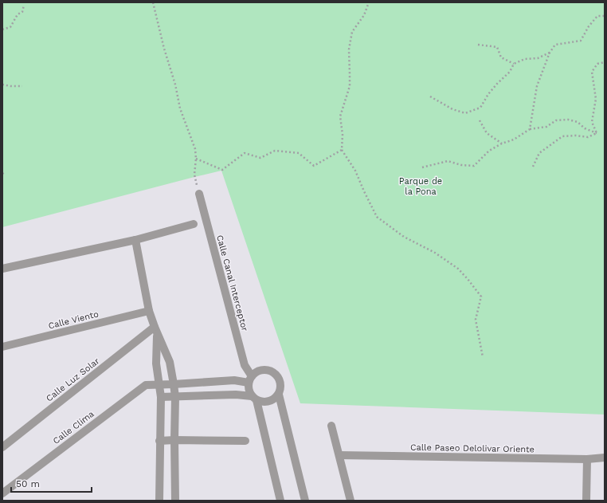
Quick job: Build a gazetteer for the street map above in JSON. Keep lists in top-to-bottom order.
{
  "streets": {
    "street": [
      "Calle Canal Interceptor",
      "Calle Viento",
      "Calle Luz Solar",
      "Calle Clima",
      "Calle Paseo Delolivar Oriente"
    ]
  },
  "crossings": [
    ["Calle Canal Interceptor", "Calle Clima"]
  ],
  "parks": ["Parque de la Pona"],
  "scale_bar": "50 m"
}
